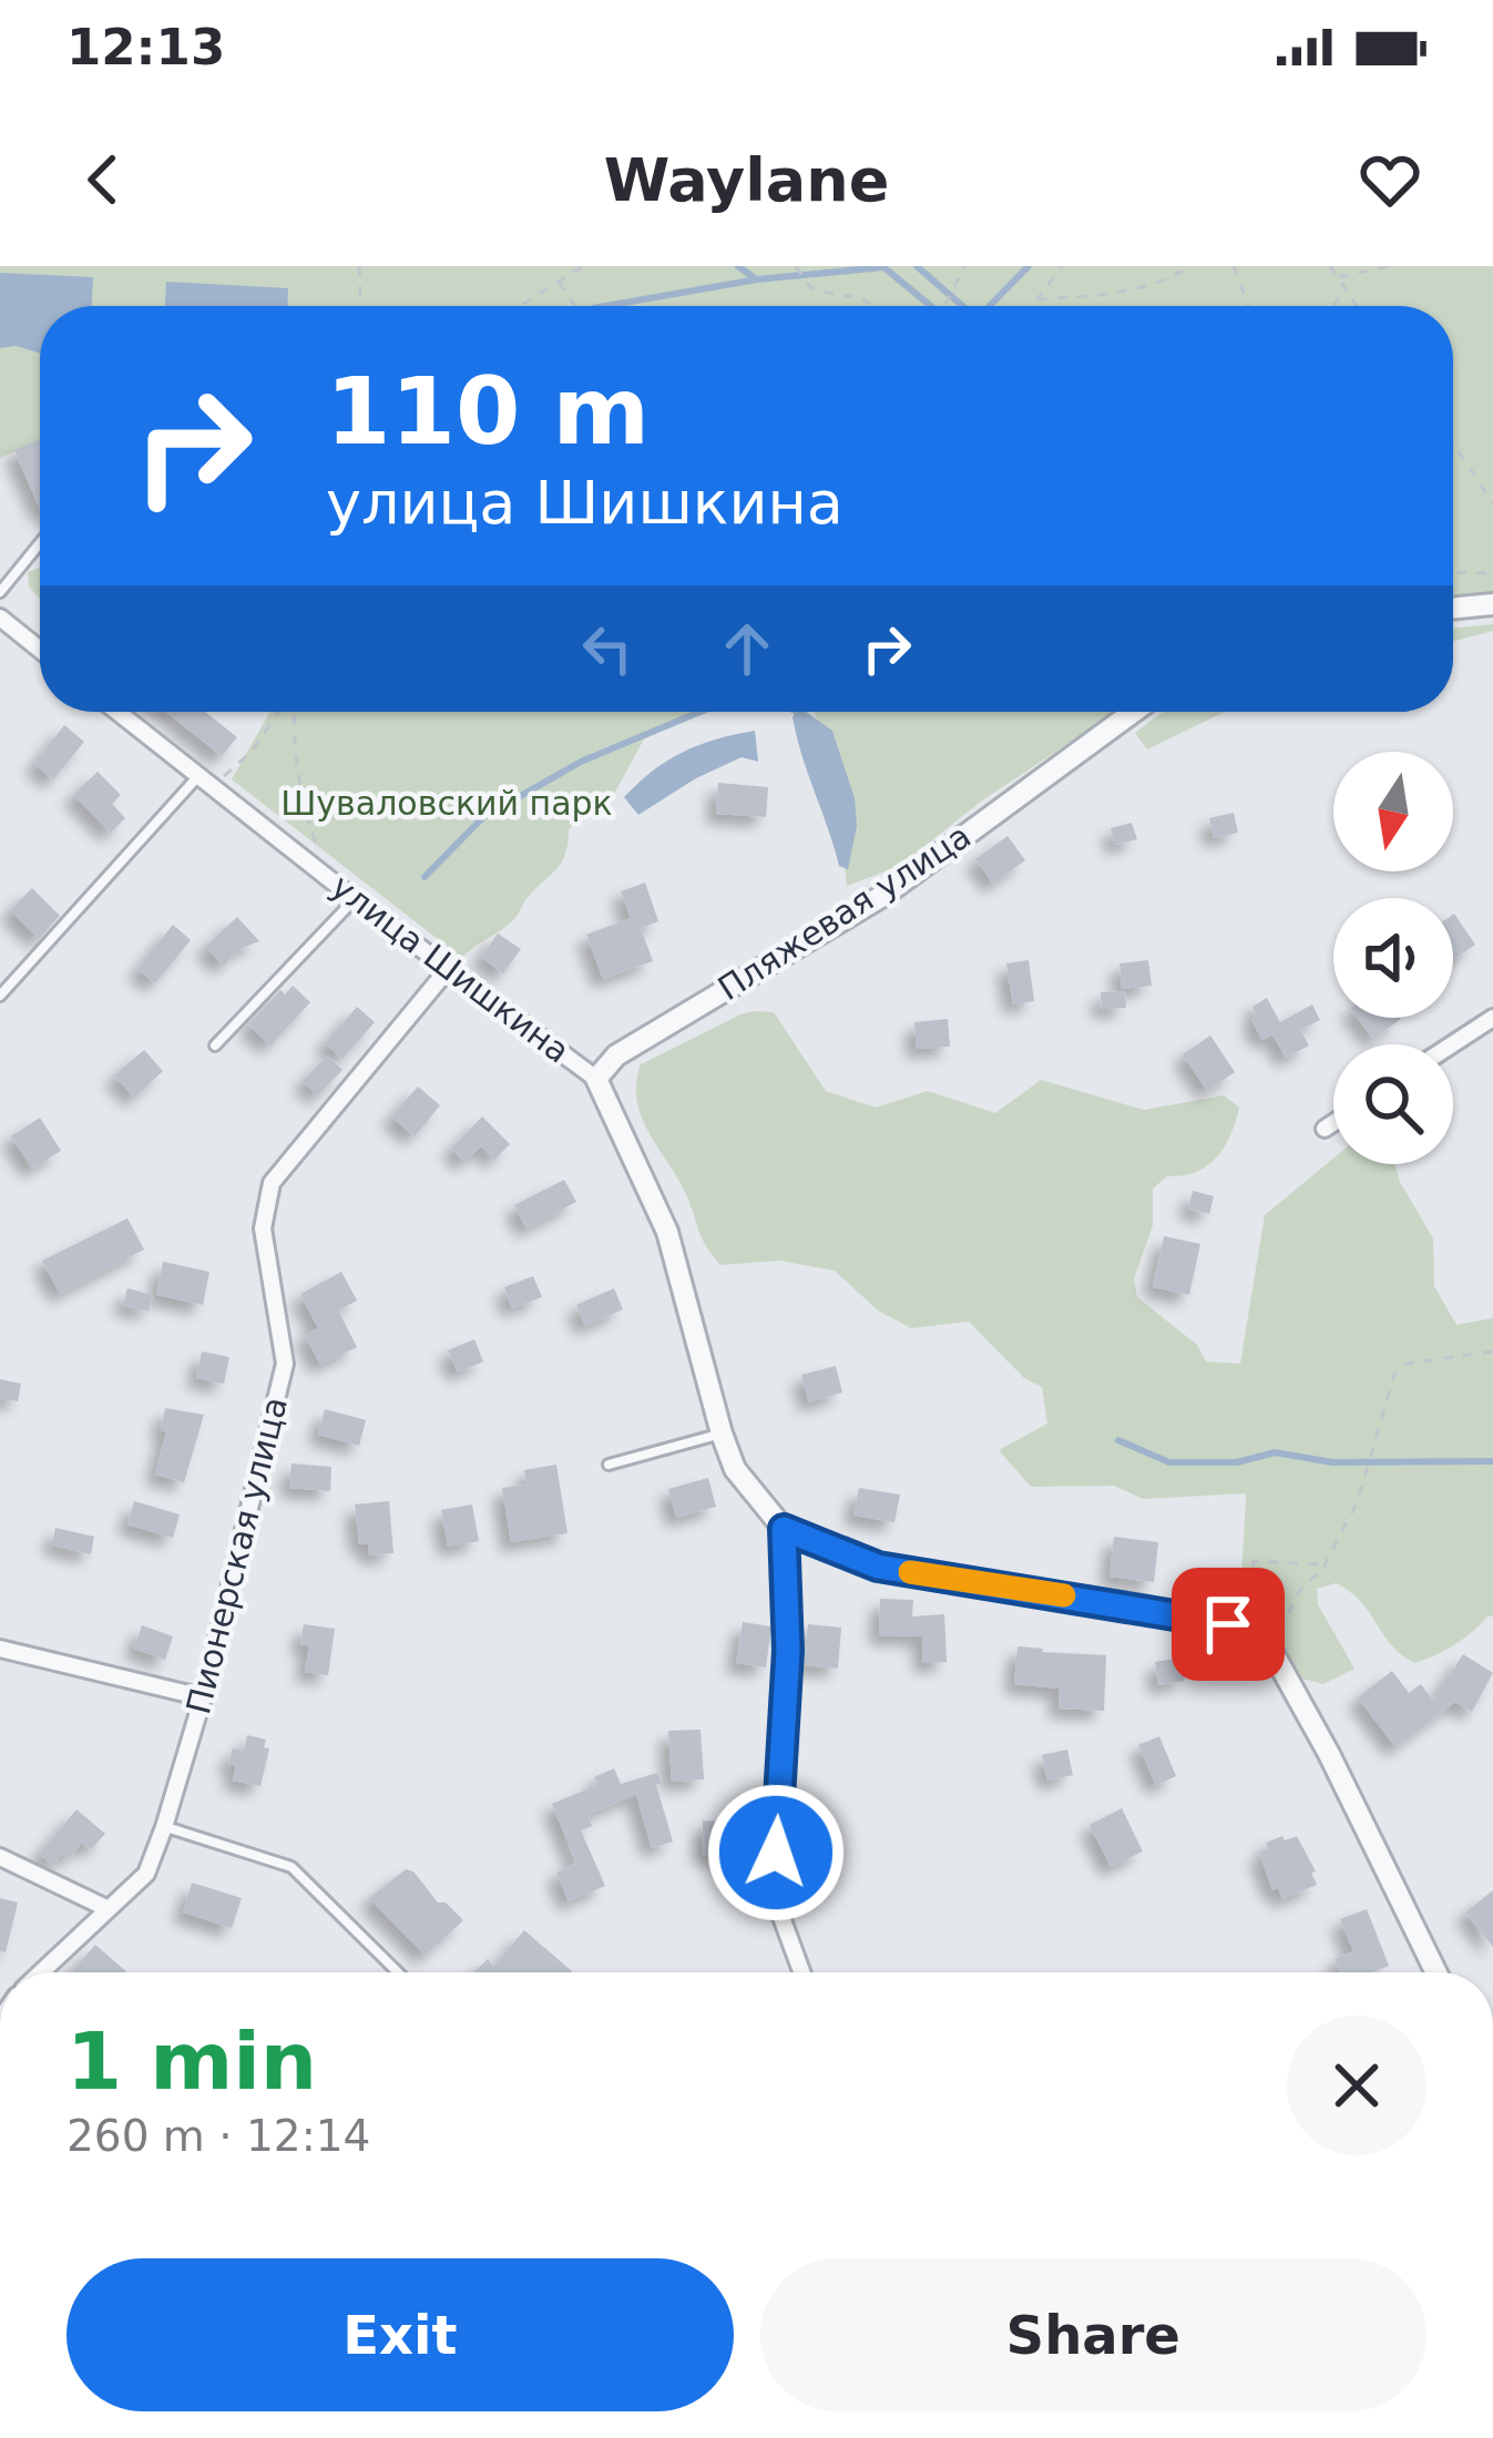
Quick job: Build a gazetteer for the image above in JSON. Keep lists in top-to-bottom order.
{
  "streets": {
    "street": ["Пляжевая улица", "улица Шишкина", "Пионерская улица"]
  },
  "crossings": [
    ["Пляжевая улица", "улица Шишкина"],
    ["улица Шишкина", "Пионерская улица"]
  ],
  "parks": ["Шуваловский парк"],
  "north": "bottom",
  "page": {
    "status": "12:13",
    "header": "Waylane",
    "turn": ["110 m", "улица Шишкина"],
    "heading": ["1 min", "260 m · 12:14"],
    "buttons": ["Exit", "Share"]
  }
}
